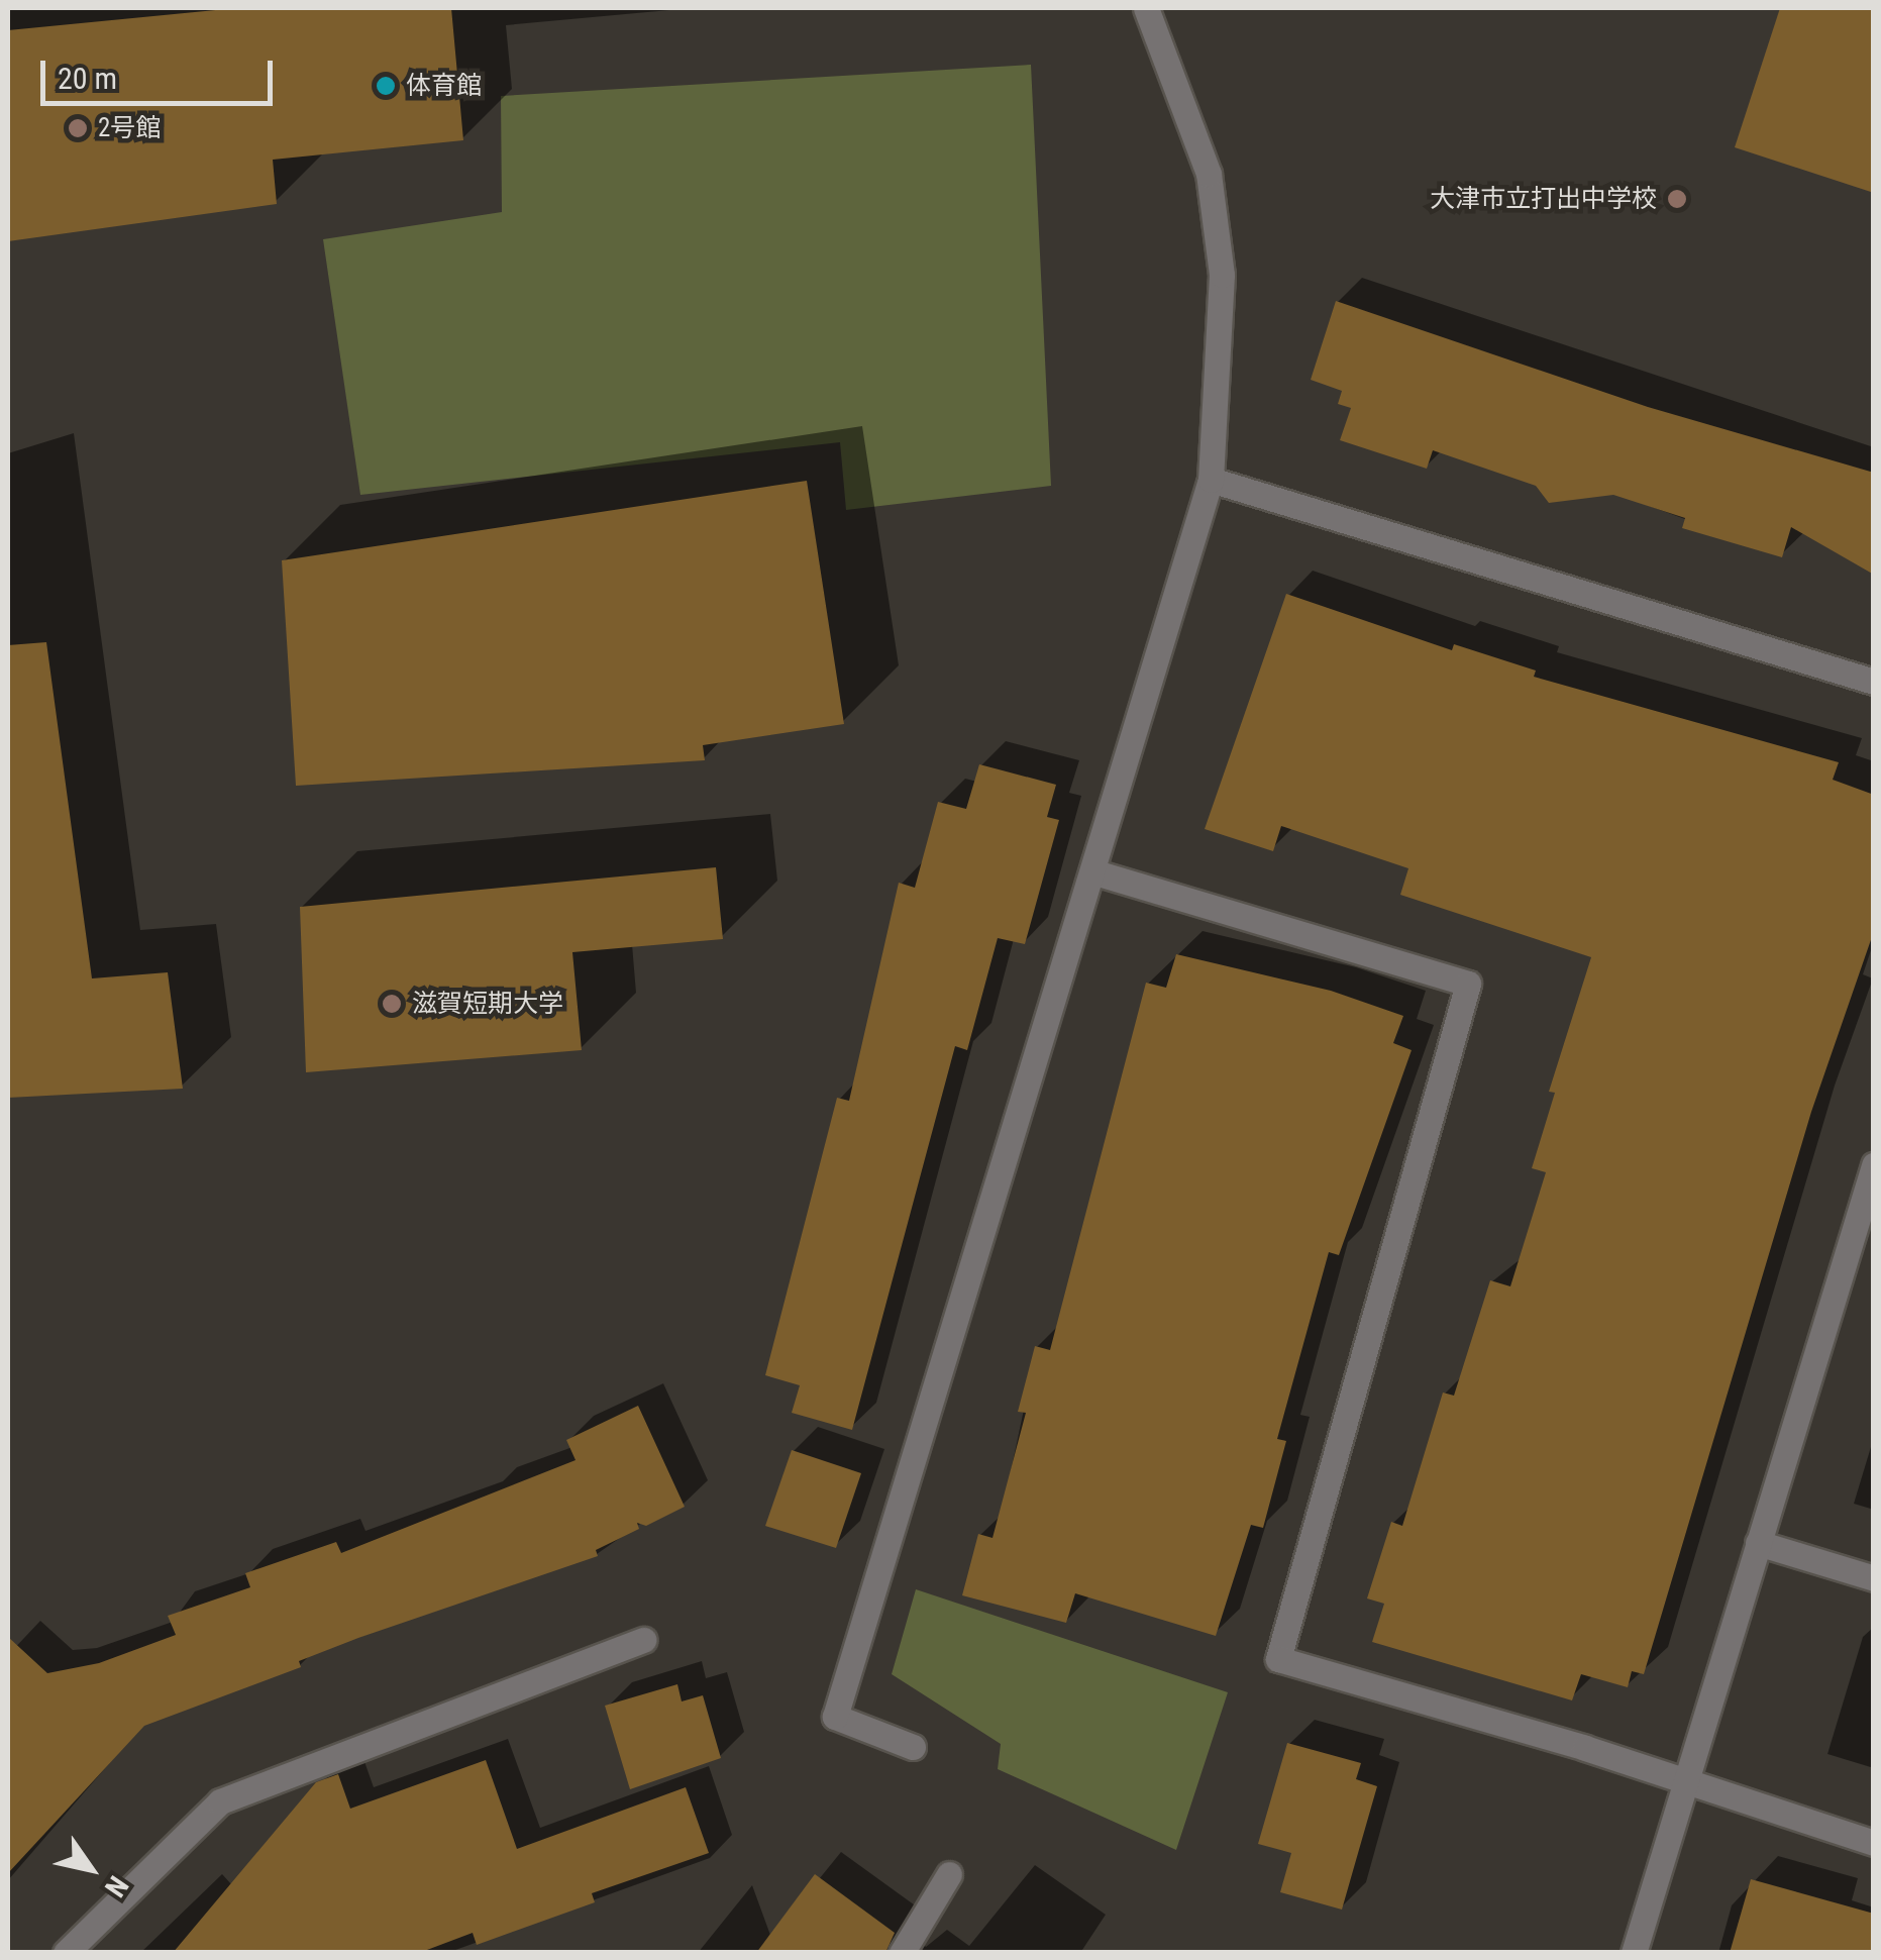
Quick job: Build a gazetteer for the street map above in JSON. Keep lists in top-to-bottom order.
{
  "places": [
    "体育館",
    "2号館",
    "大津市立打出中学校",
    "滋賀短期大学"
  ],
  "scale_bar": "20 m",
  "north": "bottom right"
}
